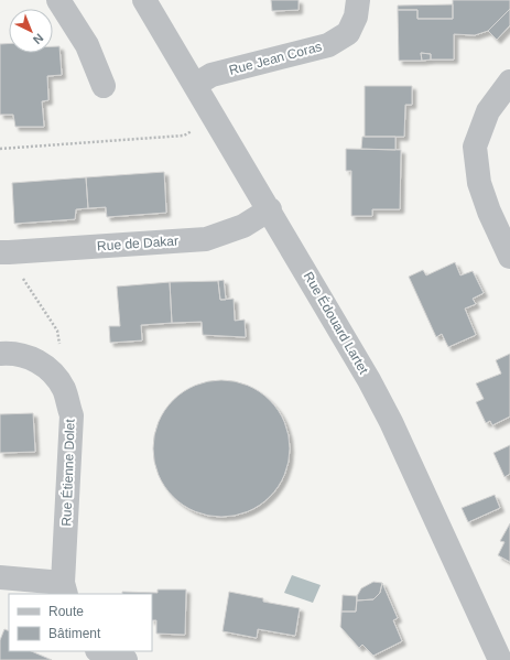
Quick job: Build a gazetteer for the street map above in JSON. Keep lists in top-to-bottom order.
{
  "streets": {
    "street": [
      "Rue Jean Coras",
      "Rue de Dakar",
      "Rue Édouard Lartet",
      "Rue Étienne Dolet"
    ]
  },
  "crossings": [
    ["Rue Jean Coras", "Rue Édouard Lartet"],
    ["Rue de Dakar", "Rue Édouard Lartet"]
  ],
  "legend": ["Route", "Bâtiment"],
  "north": "bottom right"
}
